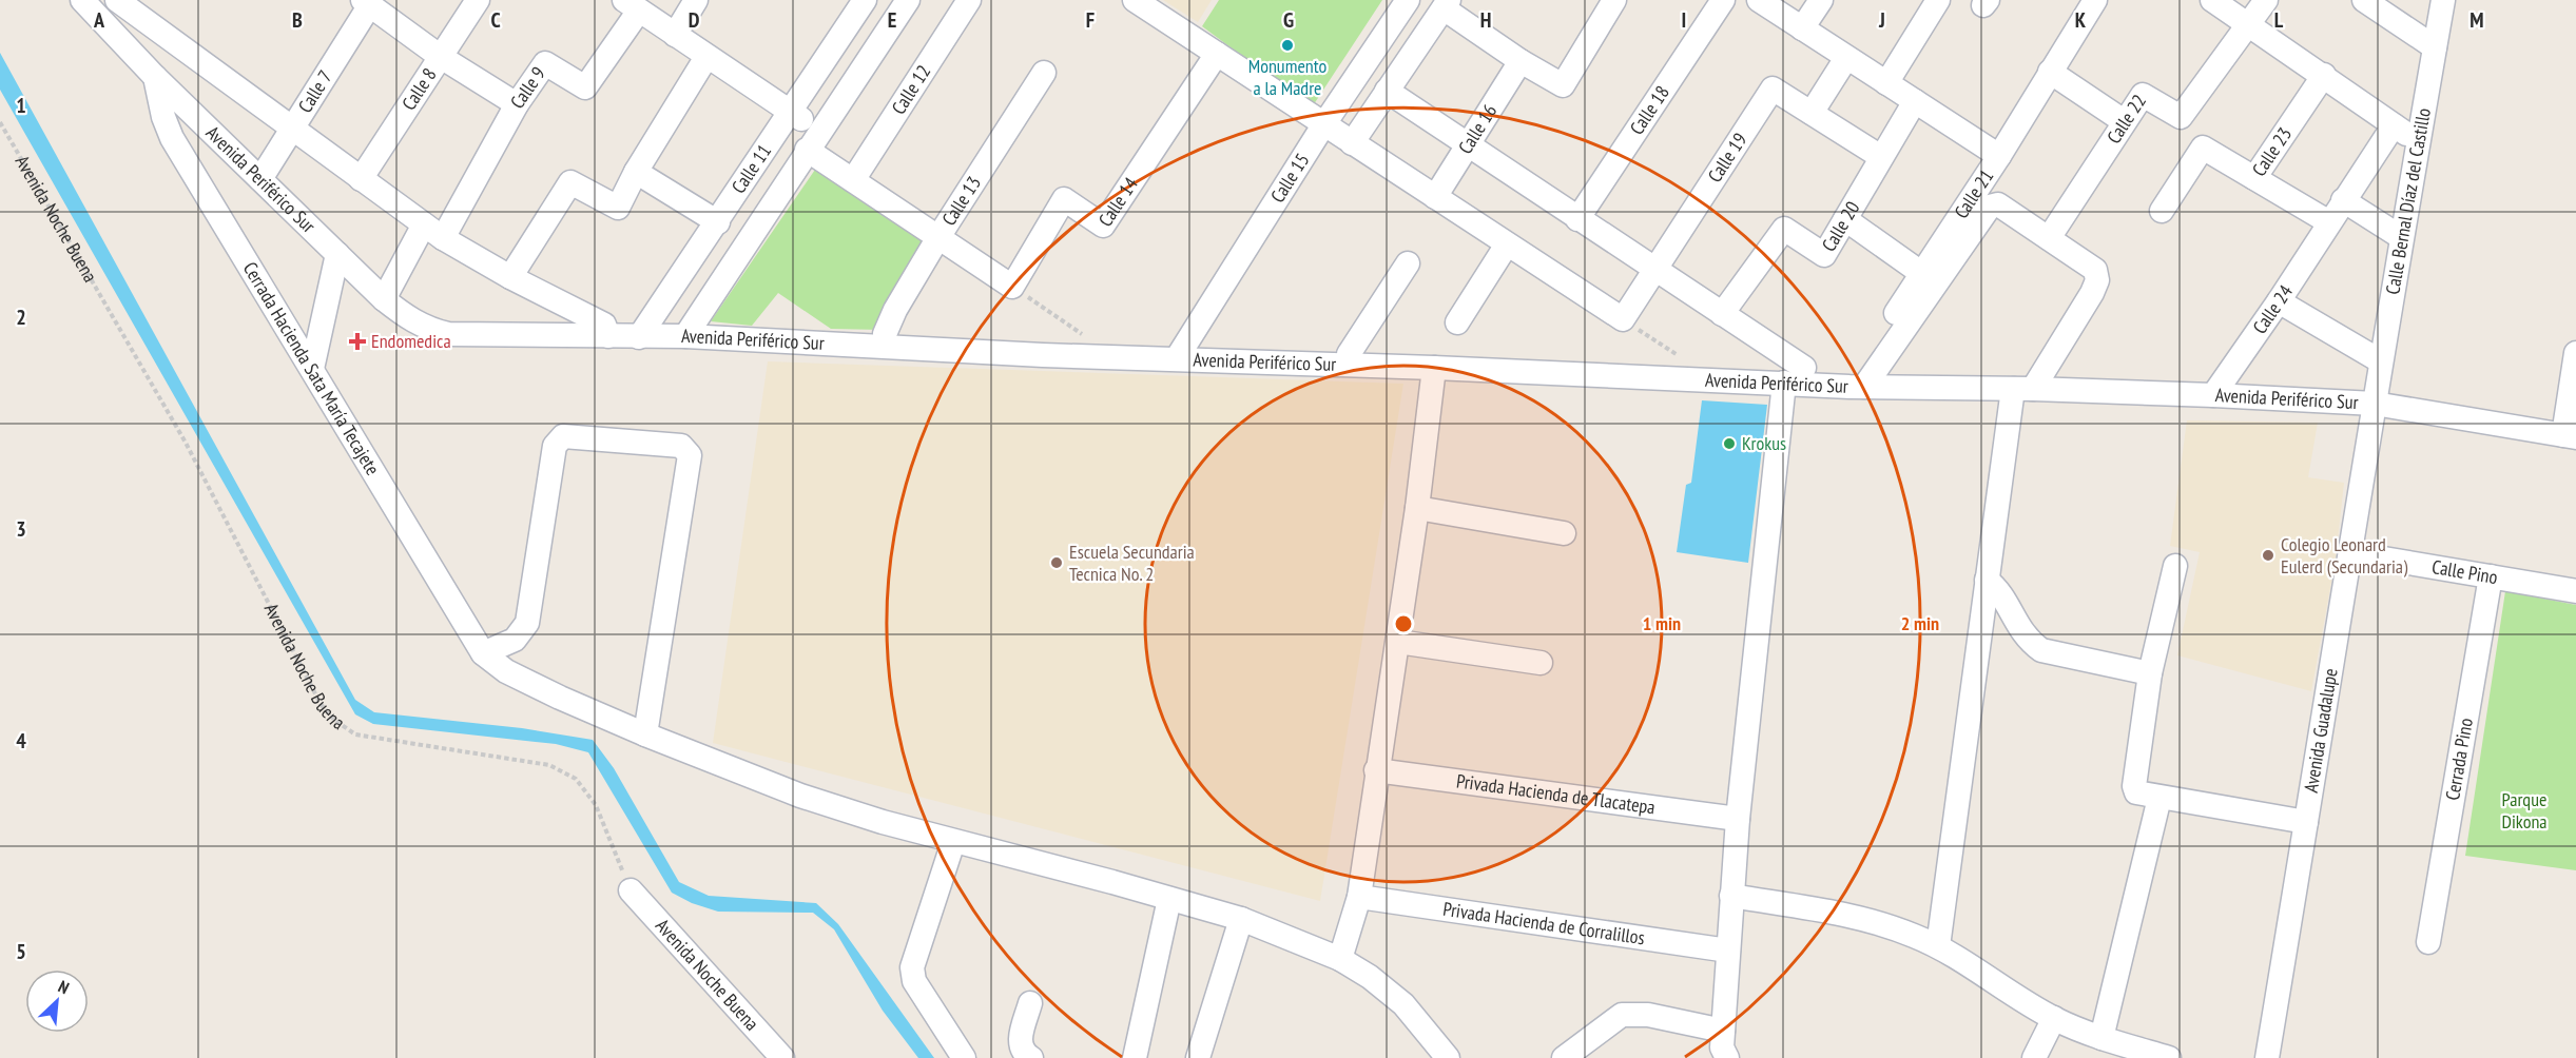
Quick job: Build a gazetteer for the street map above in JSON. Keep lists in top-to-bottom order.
{
  "streets": {
    "street": [
      "Calle 8",
      "Calle 9",
      "Calle 12",
      "Calle 7",
      "Calle 18",
      "Calle 22",
      "Calle 16",
      "Calle 23",
      "Calle 19",
      "Calle 11",
      "Calle 15",
      "Avenida Periférico Sur",
      "Calle 21",
      "Calle 14",
      "Calle 13",
      "Calle Bernal Díaz del Castillo",
      "Avenida Noche Buena",
      "Calle 20",
      "Calle 24",
      "Cerrada Hacienda Sata María Tecajete",
      "Calle Pino",
      "Avenida Guadalupe",
      "Cerrada Pino",
      "Privada Hacienda de Tlacatepa",
      "Privada Hacienda de Corralillos"
    ]
  },
  "crossings": [
    ["Calle 9", "Avenida Periférico Sur"],
    ["Calle 7", "Avenida Periférico Sur"],
    ["Calle 11", "Avenida Periférico Sur"],
    ["Calle 15", "Avenida Periférico Sur"],
    ["Avenida Periférico Sur", "Calle 21"],
    ["Avenida Periférico Sur", "Calle Bernal Díaz del Castillo"],
    ["Avenida Periférico Sur", "Calle 24"],
    ["Avenida Periférico Sur", "Cerrada Hacienda Sata María Tecajete"],
    ["Avenida Periférico Sur", "Avenida Guadalupe"],
    ["Calle Bernal Díaz del Castillo", "Avenida Guadalupe"],
    ["Calle Pino", "Avenida Guadalupe"],
    ["Calle Pino", "Cerrada Pino"]
  ],
  "parks": ["Parque Dikona"],
  "places": {
    "other": [
      "Monumento a la Madre",
      "Krokus",
      "Colegio Leonard Eulerd (Secundaria)",
      "Escuela Secundaria Tecnica No. 2"
    ],
    "health": ["Endomedica"]
  },
  "north": "top right",
  "grid": {
    "columns": [
      "A",
      "B",
      "C",
      "D",
      "E",
      "F",
      "G",
      "H",
      "I",
      "J",
      "K",
      "L",
      "M"
    ],
    "rows": [
      "1",
      "2",
      "3",
      "4",
      "5"
    ]
  },
  "rings": ["1 min", "2 min"]
}
